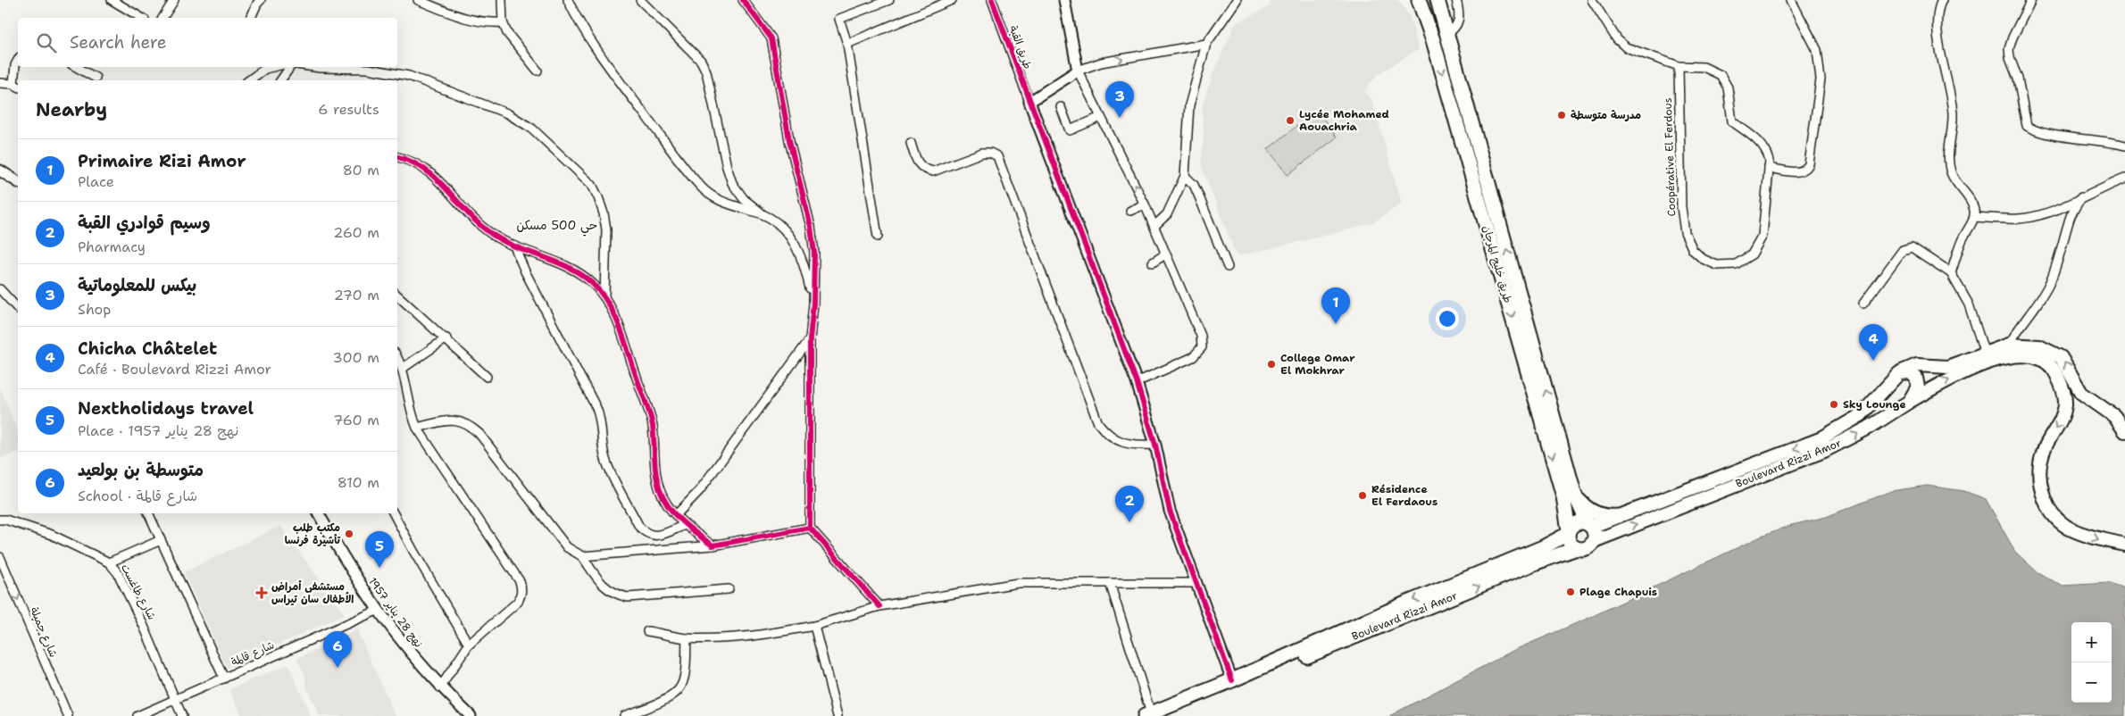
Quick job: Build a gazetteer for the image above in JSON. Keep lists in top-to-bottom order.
{
  "streets": {
    "main road": ["طريق خليج المرجان", "Boulevard Rizzi Amor"],
    "street": [
      "طريق القبة",
      "Coopérative El Ferdous",
      "شارع طاغست",
      "نهج 28 يناير 1957",
      "شارع جميلة",
      "شارع قالمة"
    ]
  },
  "crossings": [
    ["طريق خليج المرجان", "Boulevard Rizzi Amor"],
    ["شارع طاغست", "شارع قالمة"],
    ["نهج 28 يناير 1957", "شارع قالمة"]
  ],
  "one_way": ["شارع جميلة"],
  "districts": ["حي 500 مسكن"],
  "places": {
    "other": [
      "مدرسة متوسطة",
      "Lycée Mohamed Aouachria",
      "College Omar El Mokhrar",
      "Sky Lounge",
      "Résidence El Ferdaous",
      "مكتب طلب تأشيرة فرنسا",
      "Plage Chapuis"
    ],
    "health": ["مستشفى أمراض الأطفال سان تيراس"]
  },
  "page": {
    "search": "Search here",
    "heading": ["Nearby", "6 results"],
    "pins": [
      "3",
      "1",
      "4",
      "2",
      "5",
      "6"
    ],
    "list": [
      {
        "mark": "1",
        "name": "Primaire Rizi Amor",
        "note": "Place",
        "value": "80 m"
      },
      {
        "mark": "2",
        "name": "وسيم قوادري القبة",
        "note": "Pharmacy",
        "value": "260 m"
      },
      {
        "mark": "3",
        "name": "بيكس للمعلوماتية",
        "note": "Shop",
        "value": "270 m"
      },
      {
        "mark": "4",
        "name": "Chicha Châtelet",
        "note": "Café · Boulevard Rizzi Amor",
        "value": "300 m"
      },
      {
        "mark": "5",
        "name": "Nextholidays travel",
        "note": "Place · نهج 28 يناير 1957",
        "value": "760 m"
      },
      {
        "mark": "6",
        "name": "متوسطة بن بولعيد",
        "note": "School · شارع قالمة",
        "value": "810 m"
      }
    ],
    "map_buttons": ["+", "−"]
  }
}
